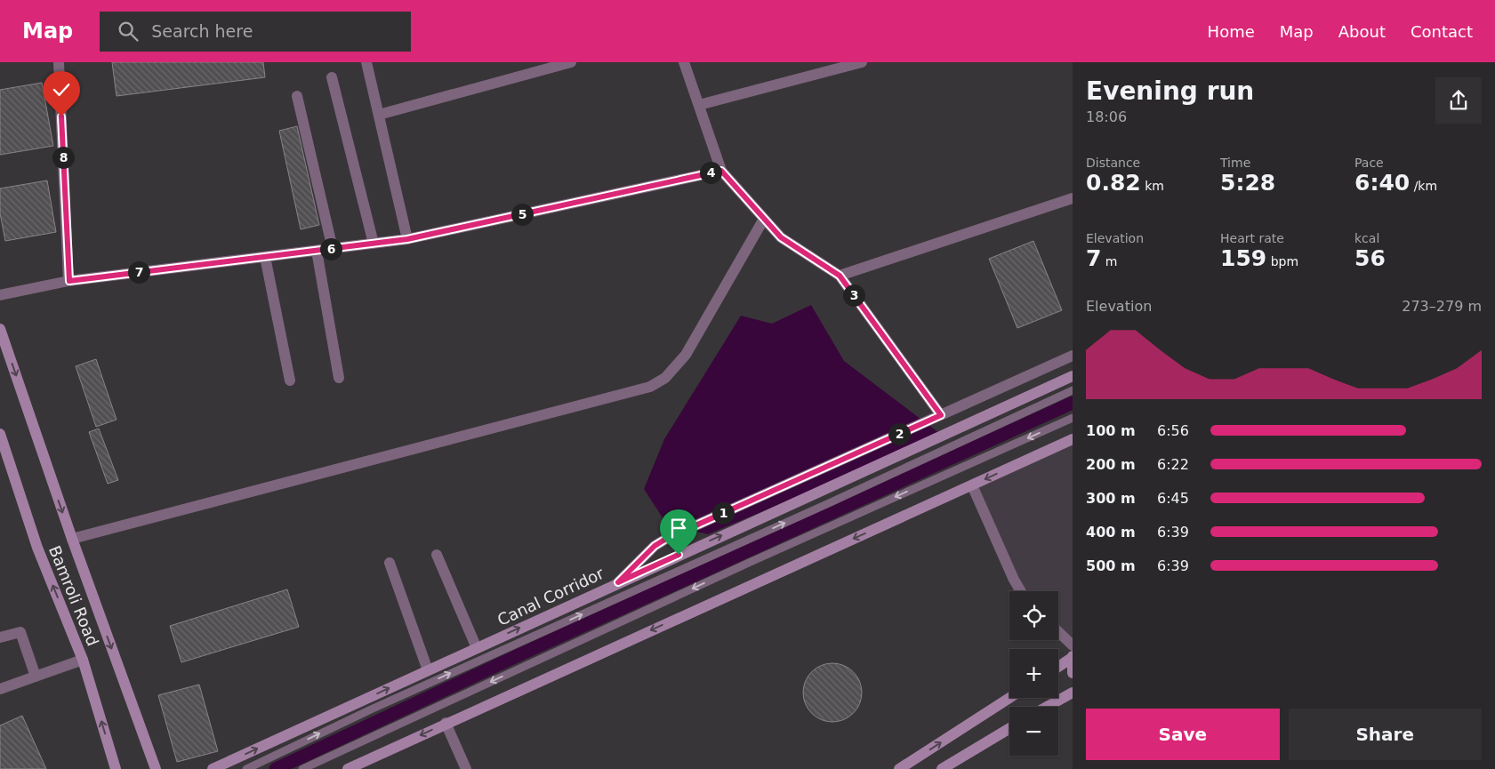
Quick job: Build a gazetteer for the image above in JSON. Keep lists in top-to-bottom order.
{
  "streets": {
    "street": ["Bamroli Road", "Canal Corridor"]
  },
  "page": {
    "header": "Map",
    "search": "Search here",
    "nav": [
      "Home",
      "Map",
      "About",
      "Contact"
    ],
    "heading": ["Evening run", "18:06"],
    "stats": [
      ["Distance", "0.82 km"],
      ["Time", "5:28"],
      ["Pace", "6:40 /km"],
      ["Elevation", "7 m"],
      ["Heart rate", "159 bpm"],
      ["kcal", "56"]
    ],
    "pins": [
      "8",
      "4",
      "5",
      "6",
      "7",
      "3",
      "2",
      "1"
    ],
    "chart": ["Elevation", "273–279 m"],
    "list": [
      {
        "name": "100 m",
        "note": "6:56"
      },
      {
        "name": "200 m",
        "note": "6:22"
      },
      {
        "name": "300 m",
        "note": "6:45"
      },
      {
        "name": "400 m",
        "note": "6:39"
      },
      {
        "name": "500 m",
        "note": "6:39"
      }
    ],
    "map_buttons": ["+", "−"],
    "buttons": ["Save", "Share"]
  }
}
